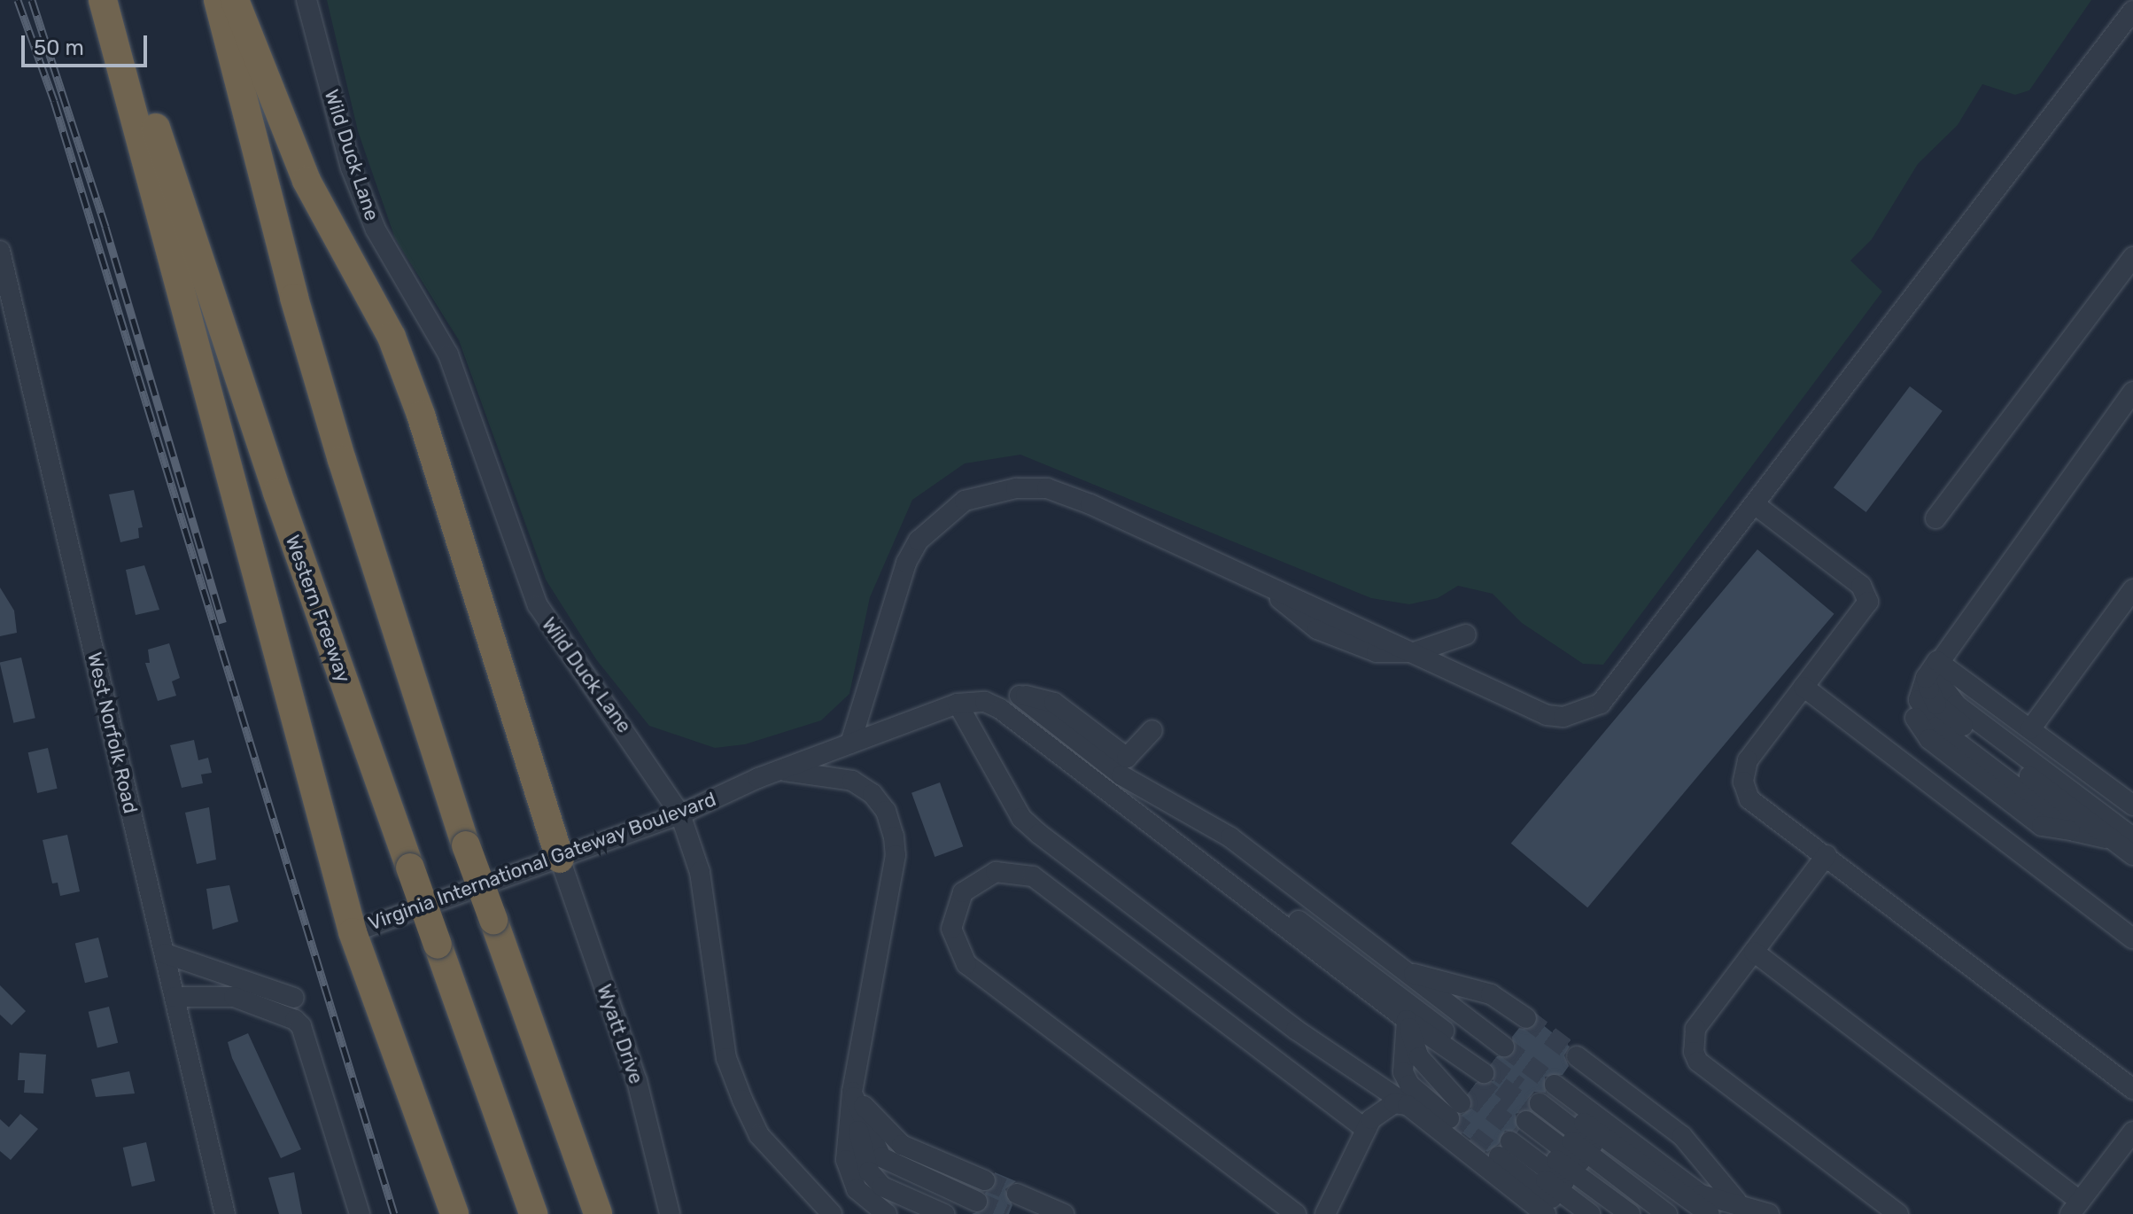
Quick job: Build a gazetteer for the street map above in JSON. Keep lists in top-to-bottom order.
{
  "streets": {
    "highway": ["Western Freeway"],
    "street": [
      "Wild Duck Lane",
      "West Norfolk Road",
      "Virginia International Gateway Boulevard",
      "Wyatt Drive"
    ]
  },
  "crossings": [
    ["Wild Duck Lane", "Virginia International Gateway Boulevard"],
    ["Virginia International Gateway Boulevard", "Wyatt Drive"]
  ],
  "scale_bar": "50 m"
}
